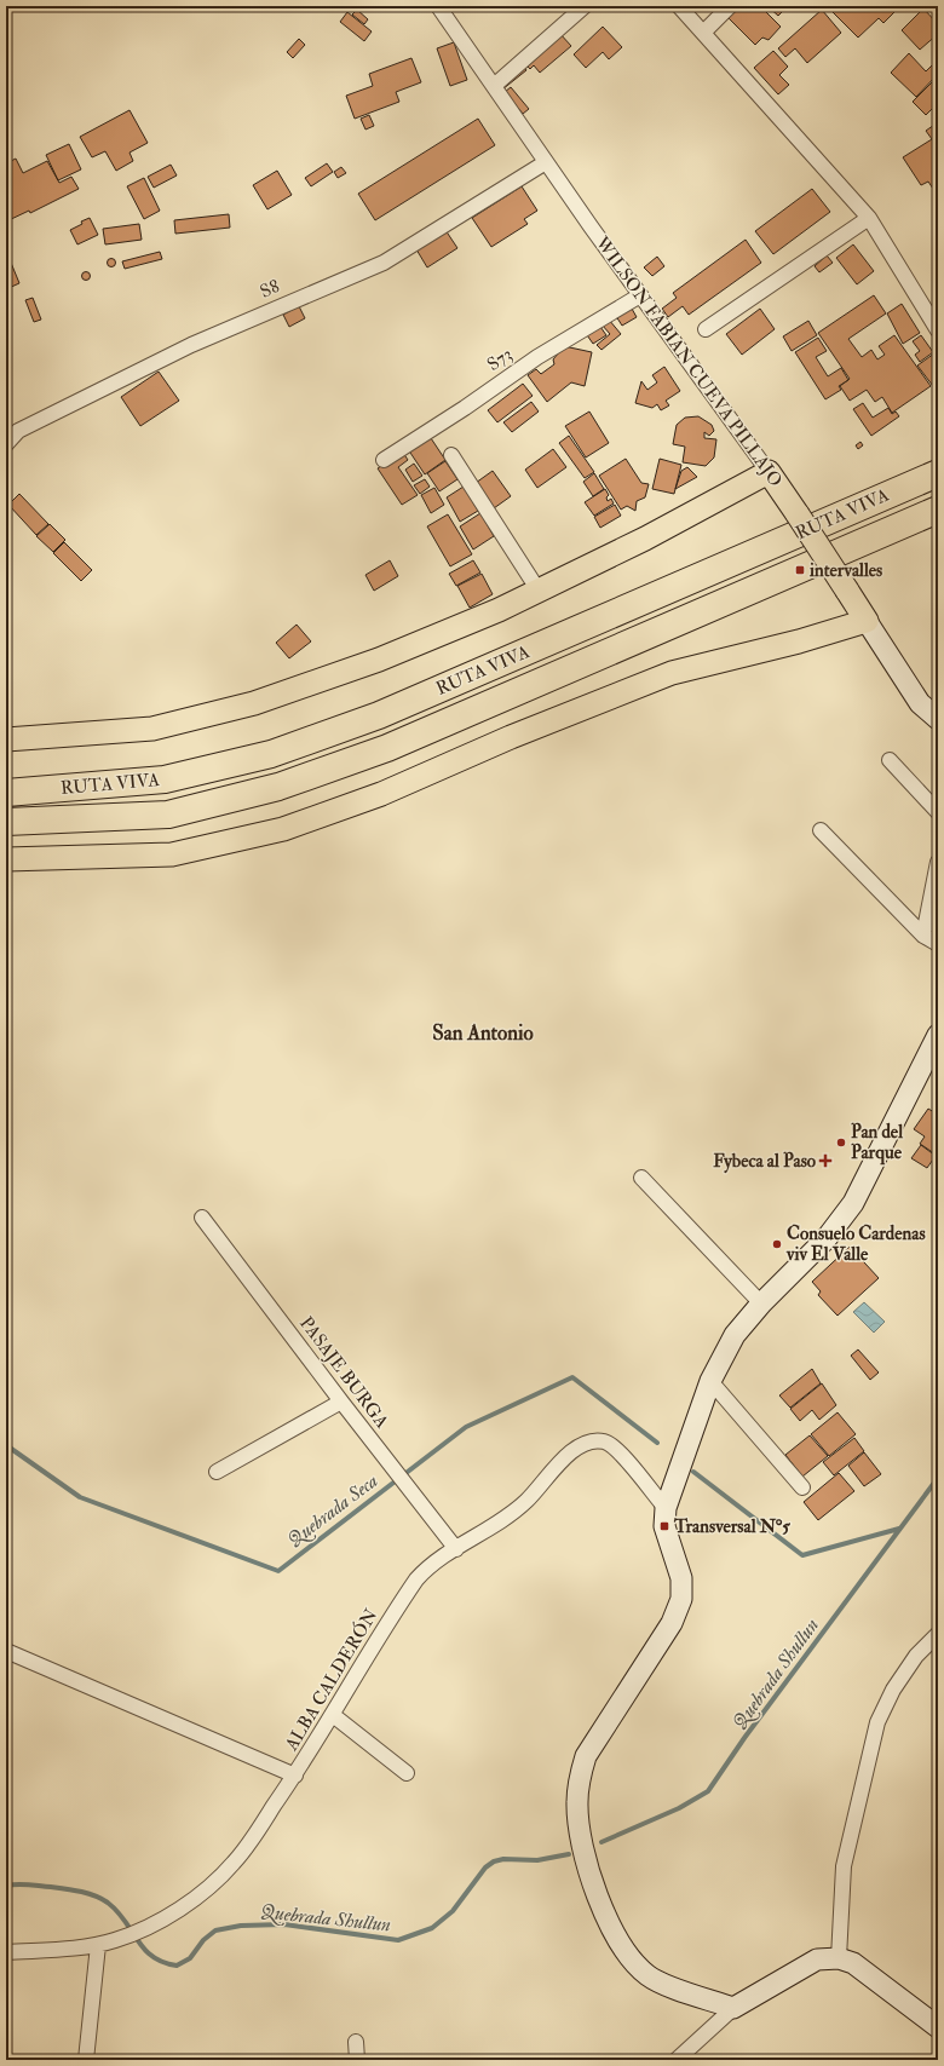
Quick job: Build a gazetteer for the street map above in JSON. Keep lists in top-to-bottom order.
{
  "streets": {
    "highway": ["RUTA VIVA"],
    "main road": ["WILSON FABIAN CUEVA PILLAJO"],
    "street": [
      "S8",
      "S73",
      "PASAJE BURGA",
      "ALBA CALDERÓN"
    ]
  },
  "crossings": [
    ["S8", "WILSON FABIAN CUEVA PILLAJO"],
    ["S73", "WILSON FABIAN CUEVA PILLAJO"],
    ["PASAJE BURGA", "ALBA CALDERÓN"]
  ],
  "districts": ["San Antonio"],
  "water": ["Quebrada Seca", "Quebrada Shullun"],
  "places": {
    "transit": ["intervalles", "Transversal N°5"],
    "other": ["Pan del Parque", "Consuelo Cardenas viv El Valle"],
    "health": ["Fybeca al Paso"]
  }
}
